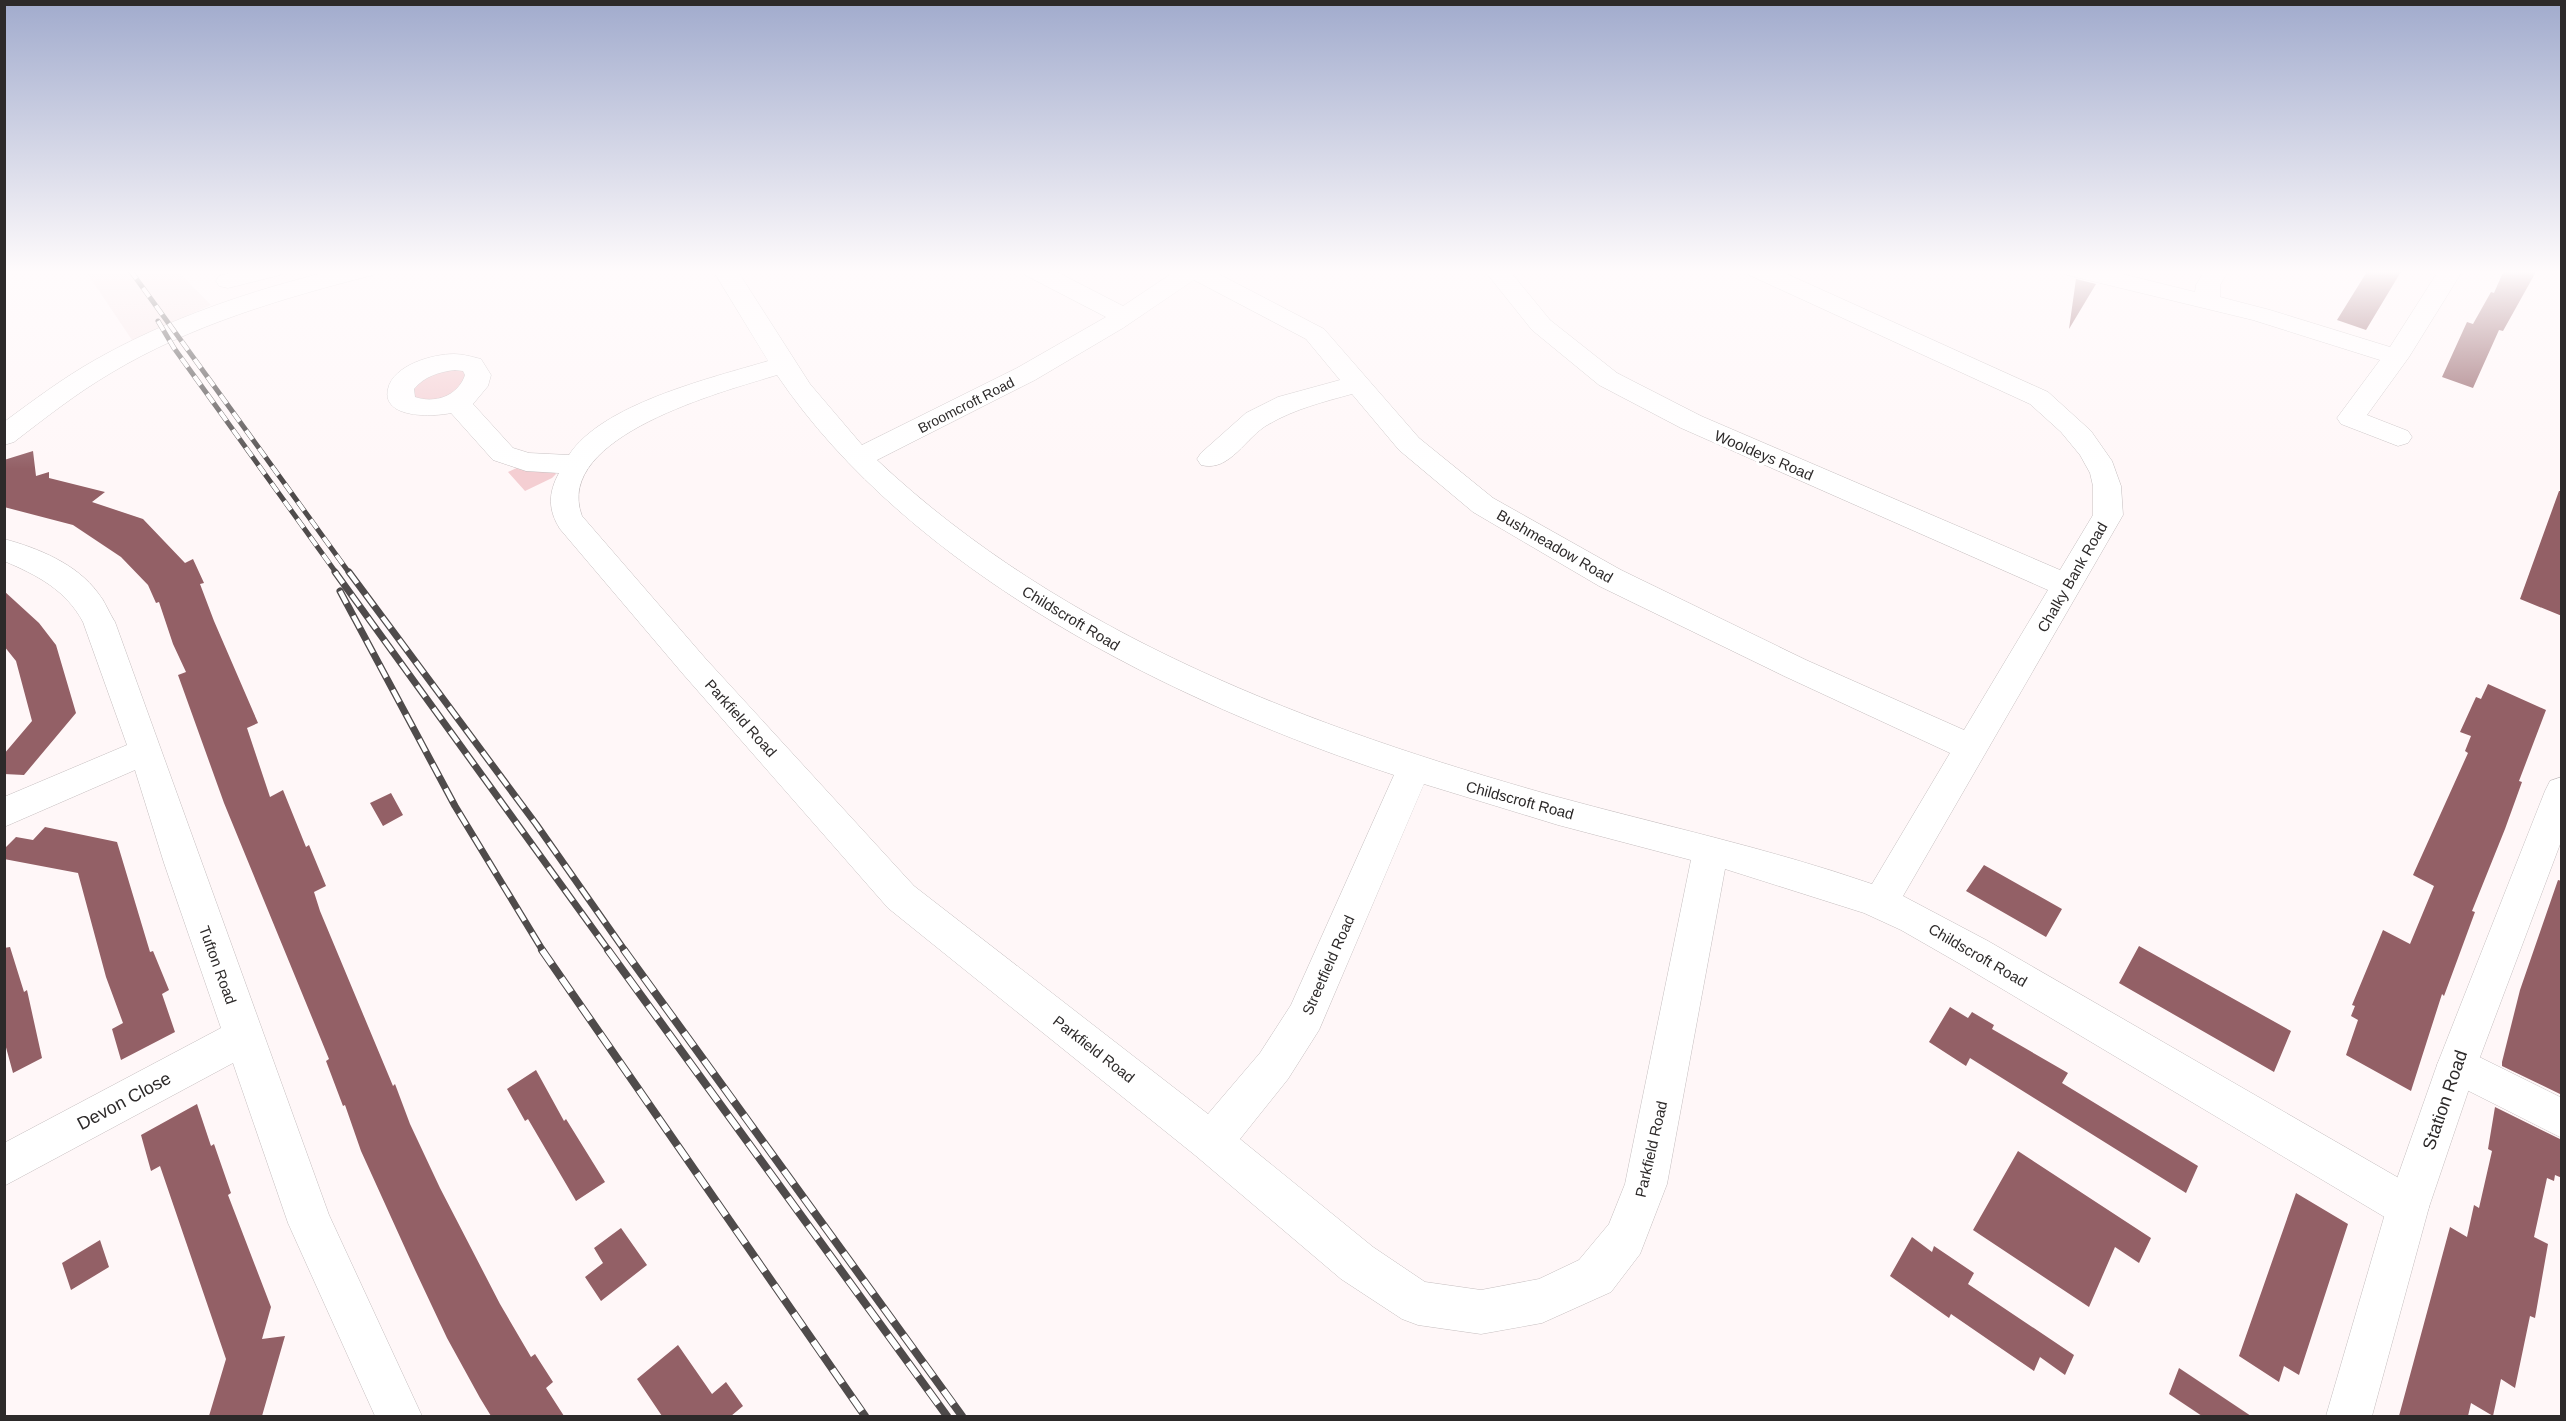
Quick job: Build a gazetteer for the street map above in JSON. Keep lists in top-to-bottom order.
{
  "streets": {
    "street": [
      "Broomcroft Road",
      "Wooldeys Road",
      "Bushmeadow Road",
      "Chalky Bank Road",
      "Childscroft Road",
      "Parkfield Road",
      "Tufton Road",
      "Streetfield Road",
      "Station Road",
      "Devon Close"
    ]
  },
  "crossings": [
    ["Broomcroft Road", "Childscroft Road"],
    ["Wooldeys Road", "Chalky Bank Road"],
    ["Bushmeadow Road", "Chalky Bank Road"],
    ["Chalky Bank Road", "Childscroft Road"],
    ["Childscroft Road", "Parkfield Road"],
    ["Childscroft Road", "Streetfield Road"],
    ["Childscroft Road", "Station Road"],
    ["Parkfield Road", "Streetfield Road"],
    ["Tufton Road", "Devon Close"]
  ]
}
